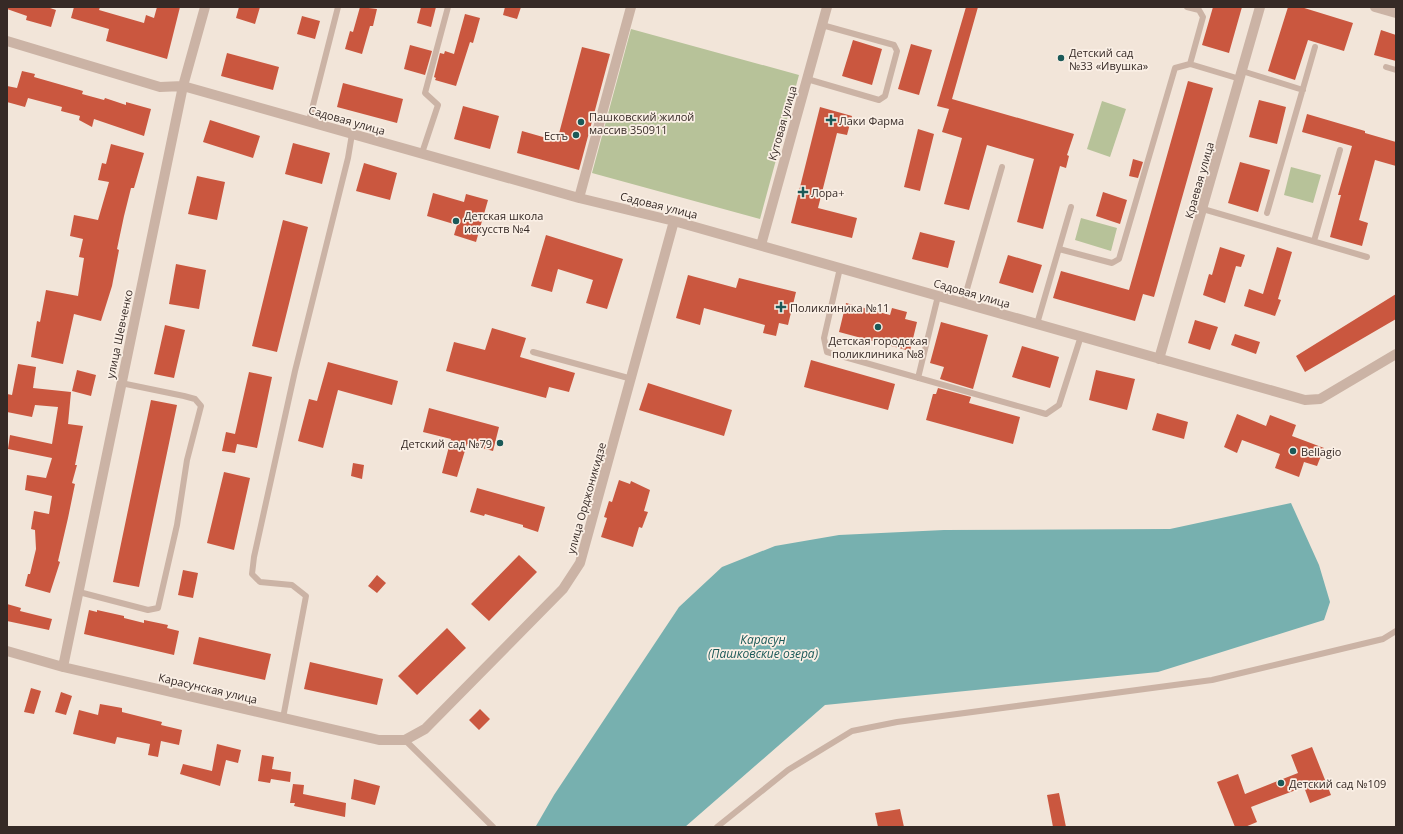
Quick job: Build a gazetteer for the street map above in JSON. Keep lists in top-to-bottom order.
{
  "streets": {
    "street": [
      "Садовая улица",
      "Кутовая улица",
      "Краевая улица",
      "улица Шевченко",
      "улица Орджоникидзе",
      "Карасунская улица"
    ]
  },
  "crossings": [
    ["Садовая улица", "Кутовая улица"],
    ["Садовая улица", "Краевая улица"],
    ["Садовая улица", "улица Шевченко"],
    ["Садовая улица", "улица Орджоникидзе"],
    ["улица Шевченко", "Карасунская улица"],
    ["улица Орджоникидзе", "Карасунская улица"]
  ],
  "water": ["Карасун (Пашковские озера)"],
  "places": {
    "other": [
      "Детский сад №33 «Ивушка»",
      "Пашковский жилой массив 350911",
      "Естъ",
      "Детская школа искусств №4",
      "Детская городская поликлиника №8",
      "Детский сад №79",
      "Bellagio",
      "Детский сад №109"
    ],
    "health": ["Лаки Фарма", "Лора+", "Поликлиника №11"]
  }
}
